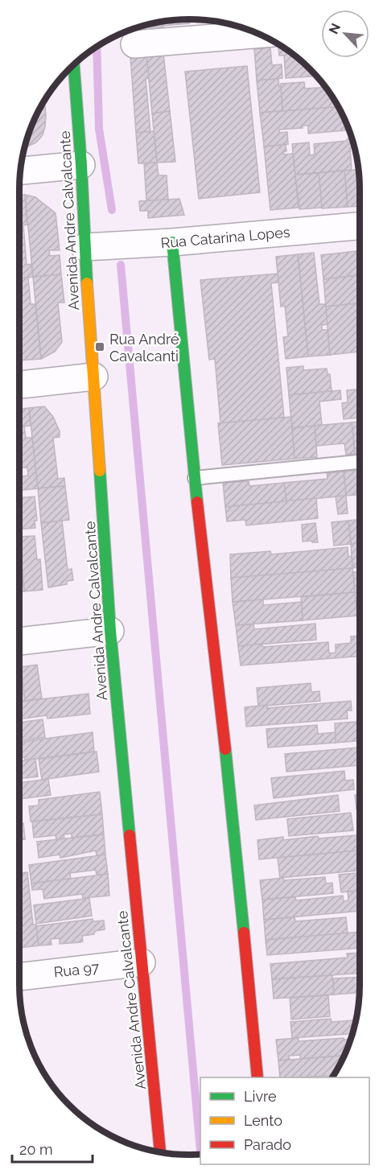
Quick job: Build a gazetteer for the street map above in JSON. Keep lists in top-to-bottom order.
{
  "streets": {
    "street": ["Avenida Andre Calvalcante", "Rua Catarina Lopes", "Rua 97"]
  },
  "crossings": [
    ["Avenida Andre Calvalcante", "Rua Catarina Lopes"],
    ["Avenida Andre Calvalcante", "Rua 97"]
  ],
  "places": {
    "transit": ["Rua André Cavalcanti"]
  },
  "legend": ["Livre", "Lento", "Parado"],
  "scale_bar": "20 m",
  "north": "top left"
}
